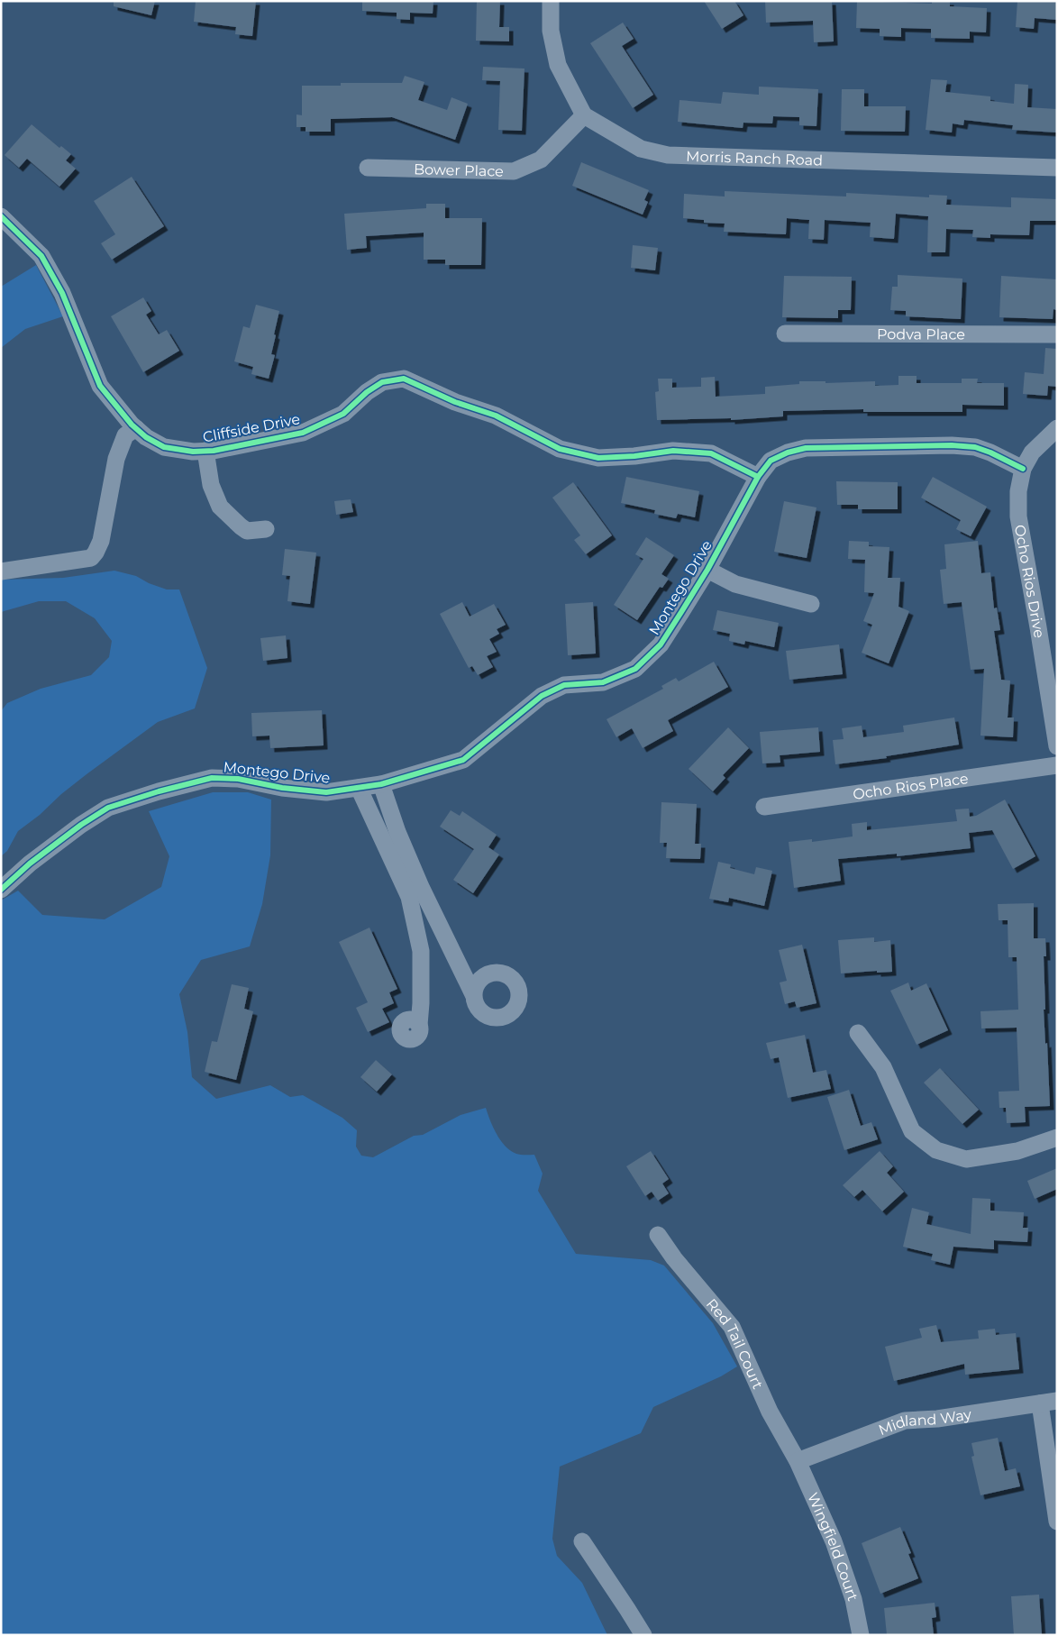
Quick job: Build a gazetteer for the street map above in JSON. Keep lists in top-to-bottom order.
{
  "streets": {
    "street": [
      "Morris Ranch Road",
      "Bower Place",
      "Podva Place",
      "Cliffside Drive",
      "Ocho Rios Drive",
      "Montego Drive",
      "Ocho Rios Place",
      "Red Tail Court",
      "Midland Way",
      "Wingfield Court"
    ]
  },
  "crossings": [
    ["Morris Ranch Road", "Bower Place"],
    ["Cliffside Drive", "Montego Drive"],
    ["Ocho Rios Drive", "Montego Drive"],
    ["Red Tail Court", "Midland Way"],
    ["Red Tail Court", "Wingfield Court"],
    ["Midland Way", "Wingfield Court"]
  ]
}
